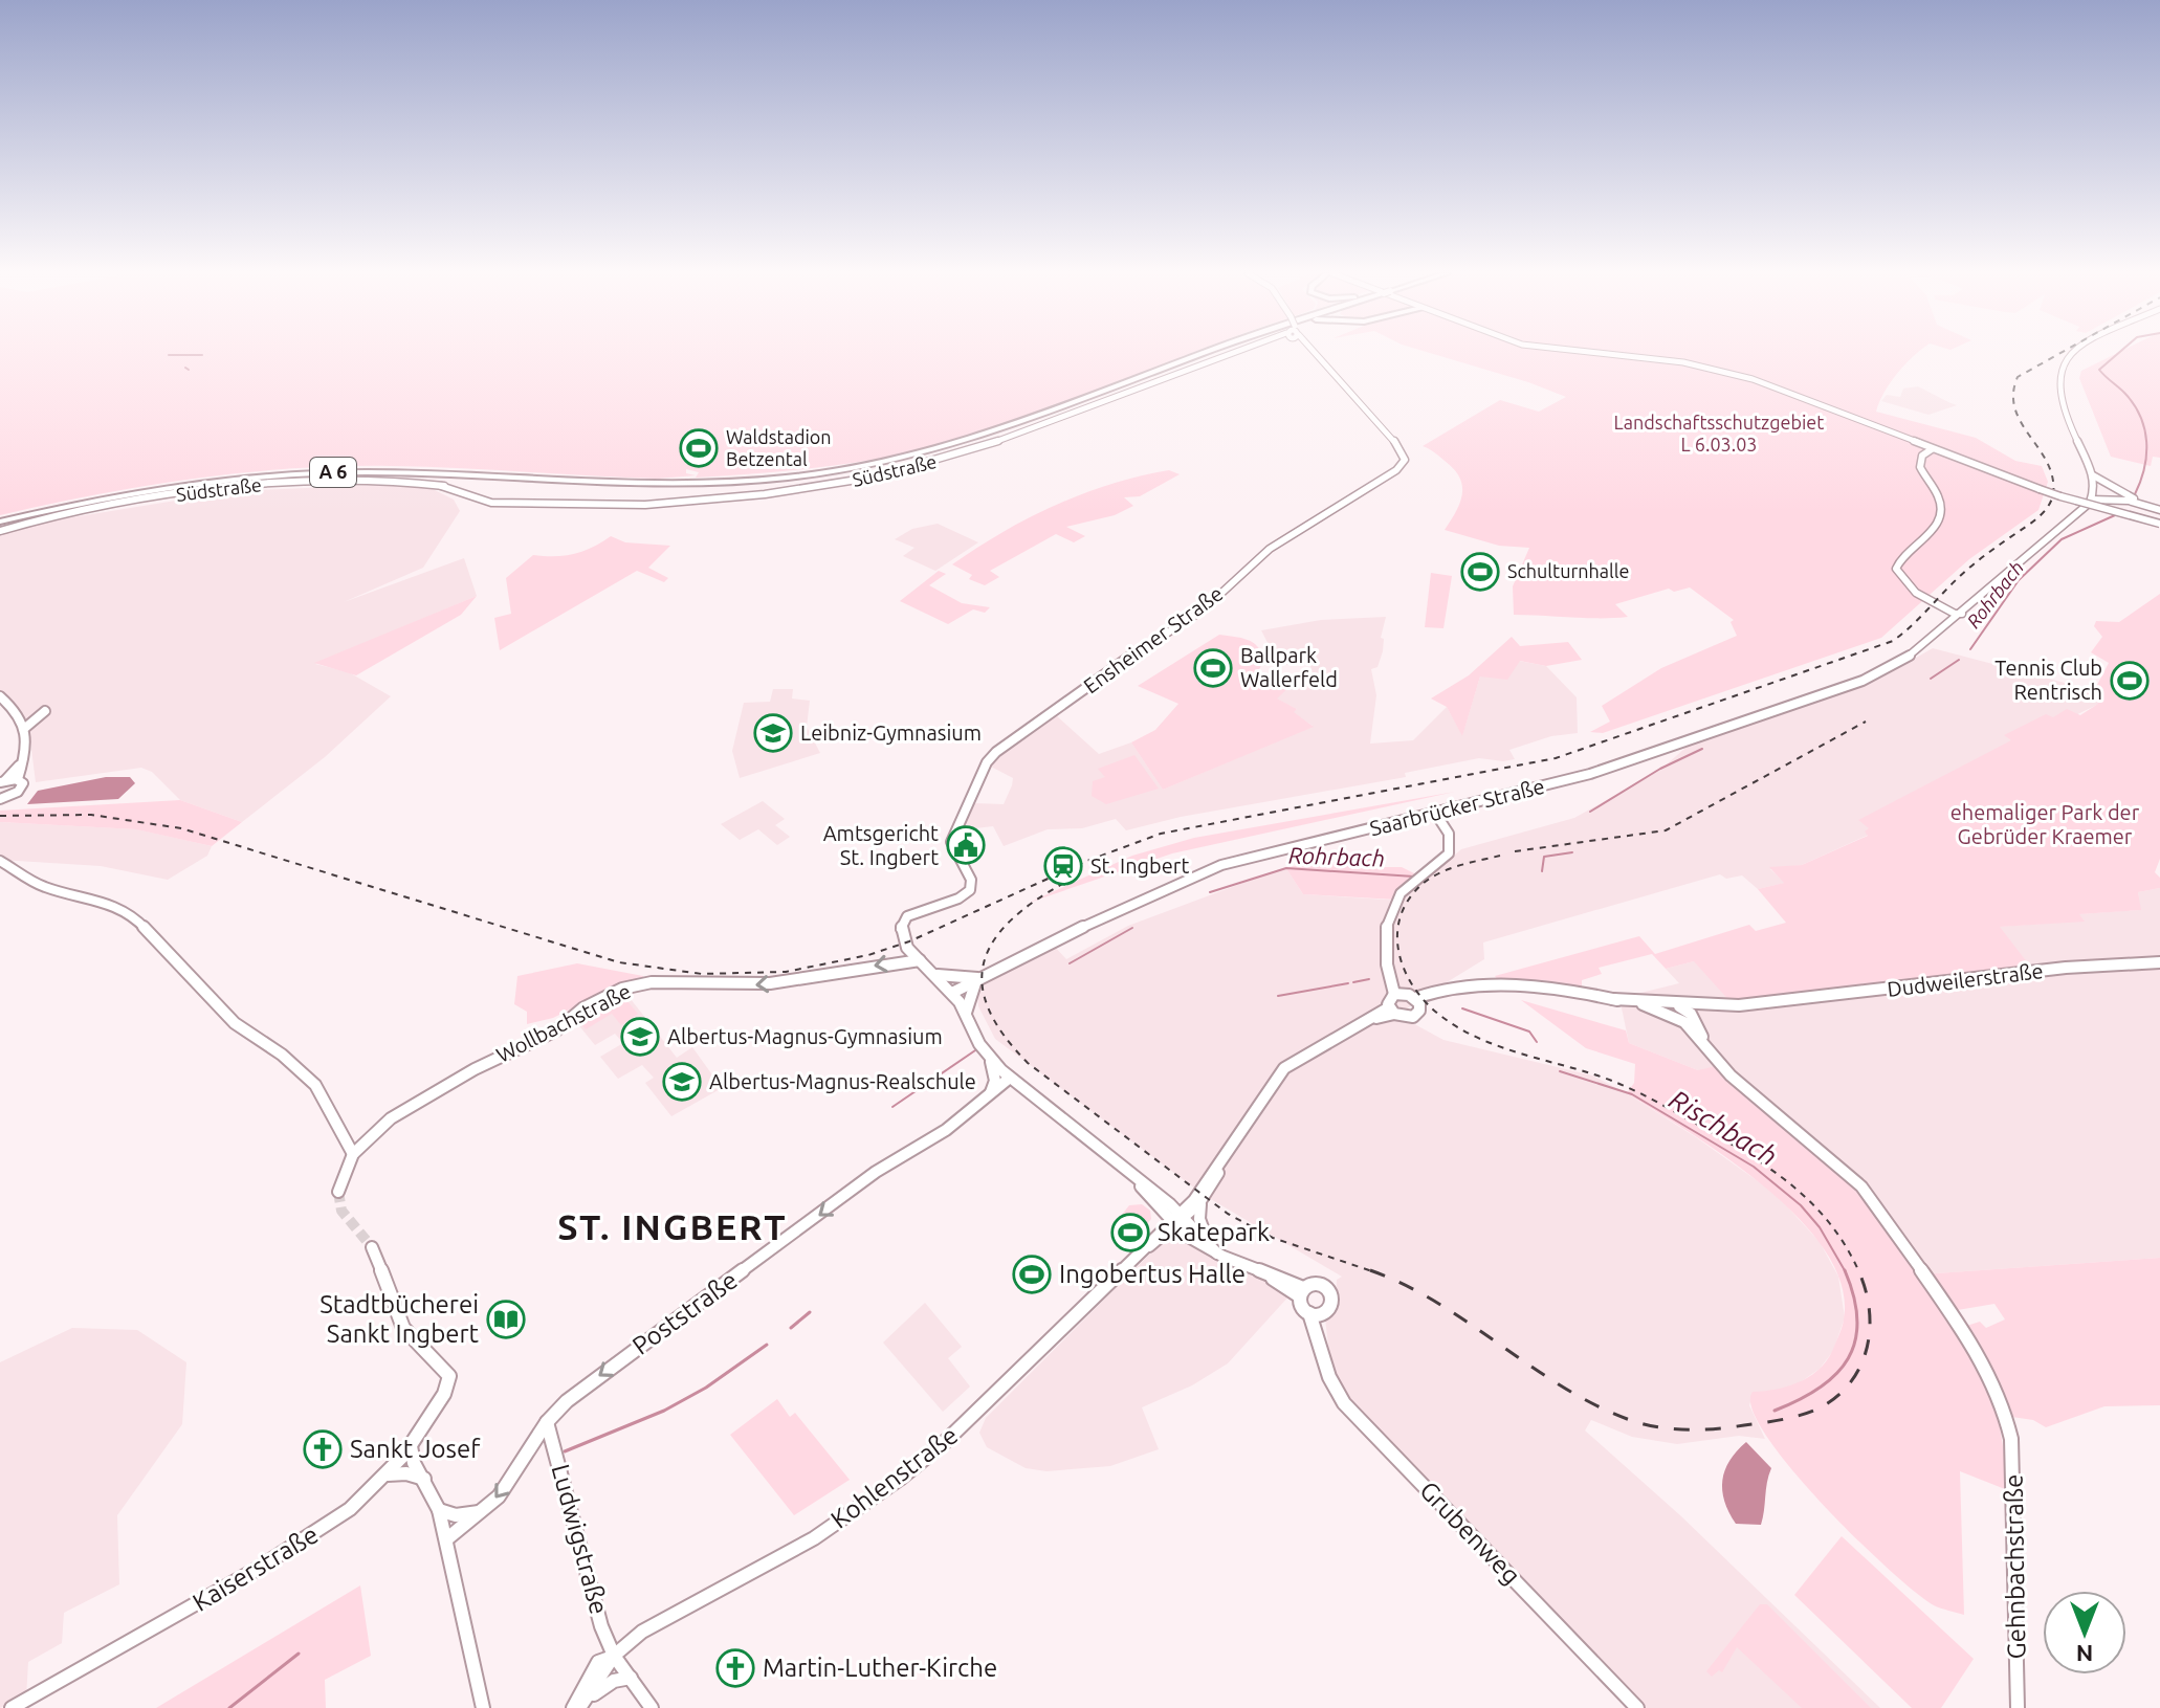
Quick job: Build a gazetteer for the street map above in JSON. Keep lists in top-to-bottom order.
{
  "streets": {
    "highway": ["A 6"],
    "main road": [
      "Südstraße",
      "Ensheimer Straße",
      "Saarbrücker Straße",
      "Dudweilerstraße",
      "Wollbachstraße",
      "Poststraße",
      "Kohlenstraße",
      "Grubenweg",
      "Ludwigstraße",
      "Gehnbachstraße",
      "Kaiserstraße"
    ]
  },
  "crossings": [
    ["Ensheimer Straße", "Wollbachstraße"],
    ["Dudweilerstraße", "Kohlenstraße"],
    ["Dudweilerstraße", "Gehnbachstraße"],
    ["Poststraße", "Ludwigstraße"],
    ["Kohlenstraße", "Ludwigstraße"]
  ],
  "one_way": ["Wollbachstraße", "Poststraße"],
  "districts": ["ST. INGBERT"],
  "water": ["Rohrbach", "Rischbach"],
  "parks": ["Landschaftsschutzgebiet L 6.03.03", "ehemaliger Park der Gebrüder Kraemer"],
  "places": {
    "sports": [
      "Waldstadion Betzental",
      "Schulturnhalle",
      "Ballpark Wallerfeld",
      "Tennis Club Rentrisch",
      "Skatepark",
      "Ingobertus Halle"
    ],
    "school or university": ["Leibniz-Gymnasium", "Albertus-Magnus-Gymnasium", "Albertus-Magnus-Realschule"],
    "public building": ["Amtsgericht St. Ingbert"],
    "station": ["St. Ingbert"],
    "library": ["Stadtbücherei Sankt Ingbert"],
    "church": ["Sankt Josef", "Martin-Luther-Kirche"]
  },
  "north": "bottom"
}
